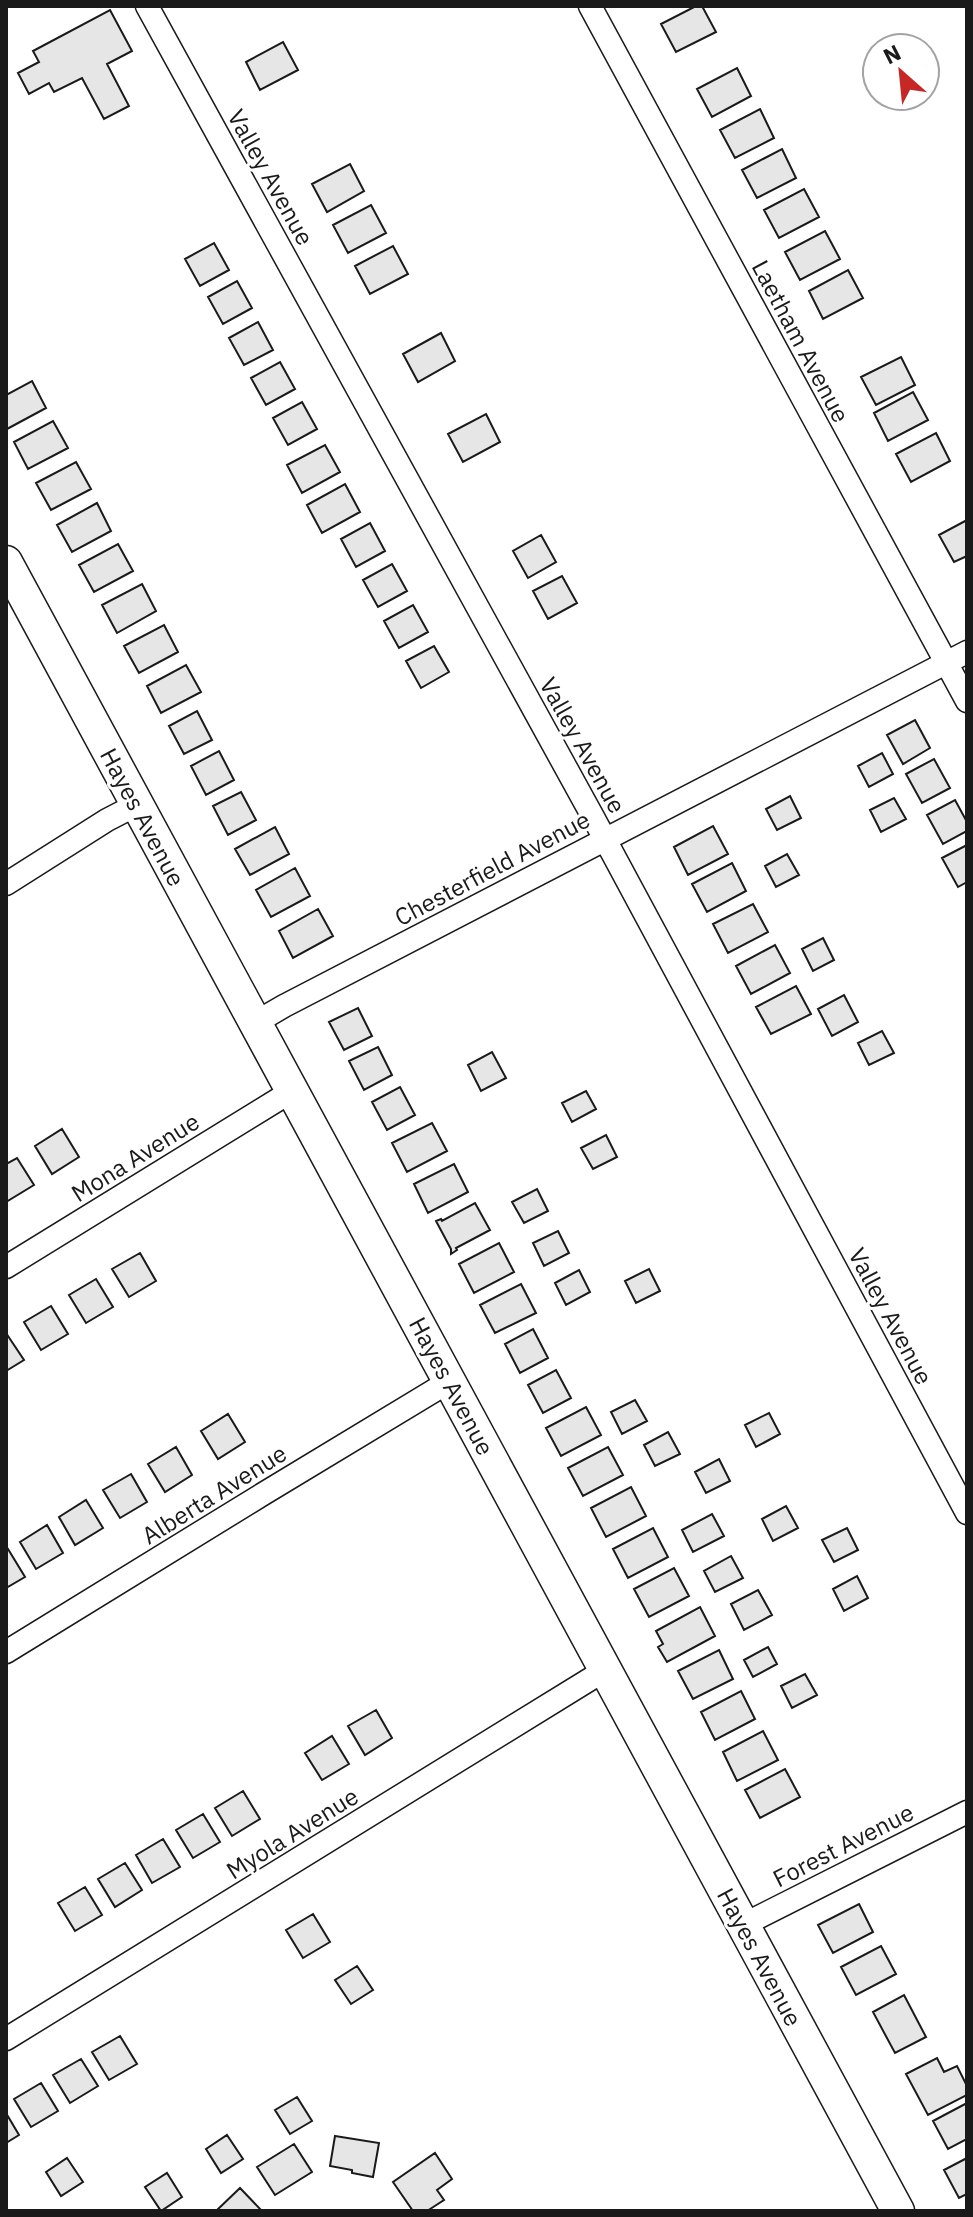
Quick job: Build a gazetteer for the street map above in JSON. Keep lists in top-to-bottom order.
{
  "streets": {
    "street": [
      "Valley Avenue",
      "Laetham Avenue",
      "Hayes Avenue",
      "Chesterfield Avenue",
      "Mona Avenue",
      "Alberta Avenue",
      "Myola Avenue",
      "Forest Avenue"
    ]
  },
  "crossings": [
    ["Valley Avenue", "Chesterfield Avenue"],
    ["Laetham Avenue", "Chesterfield Avenue"],
    ["Hayes Avenue", "Chesterfield Avenue"],
    ["Hayes Avenue", "Mona Avenue"],
    ["Hayes Avenue", "Alberta Avenue"],
    ["Hayes Avenue", "Myola Avenue"],
    ["Hayes Avenue", "Forest Avenue"]
  ],
  "north": "top left"
}
